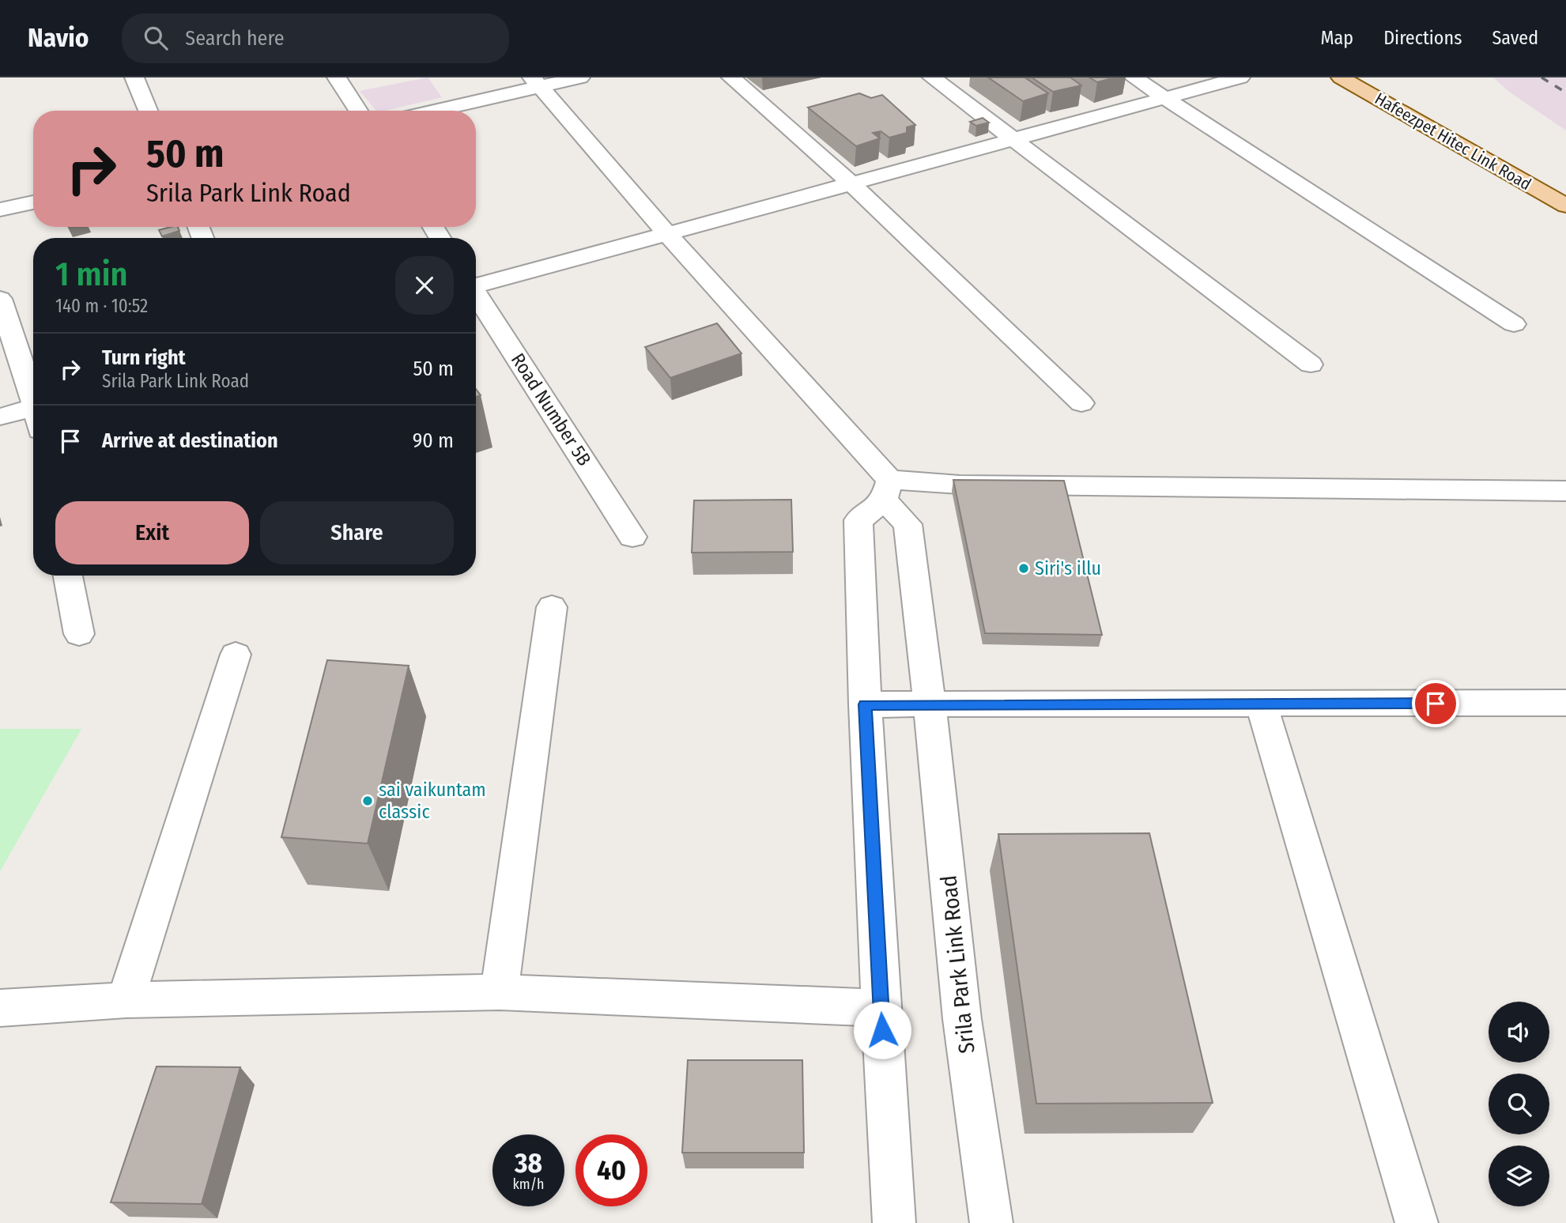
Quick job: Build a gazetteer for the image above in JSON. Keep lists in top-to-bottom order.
{
  "streets": {
    "main road": ["Hafeezpet Hitec Link Road"],
    "street": ["Road Number 5B", "Srila Park Link Road"]
  },
  "places": ["Siri's illu", "sai vaikuntam classic"],
  "page": {
    "header": "Navio",
    "search": "Search here",
    "nav": ["Map", "Directions", "Saved"],
    "turn": ["50 m", "Srila Park Link Road"],
    "heading": ["1 min", "140 m · 10:52"],
    "list": [
      {
        "name": "Turn right",
        "note": "Srila Park Link Road",
        "value": "50 m"
      },
      {
        "name": "Arrive at destination",
        "value": "90 m"
      }
    ],
    "buttons": ["Exit", "Share"],
    "speed": "38 km/h",
    "limit": "40"
  }
}
